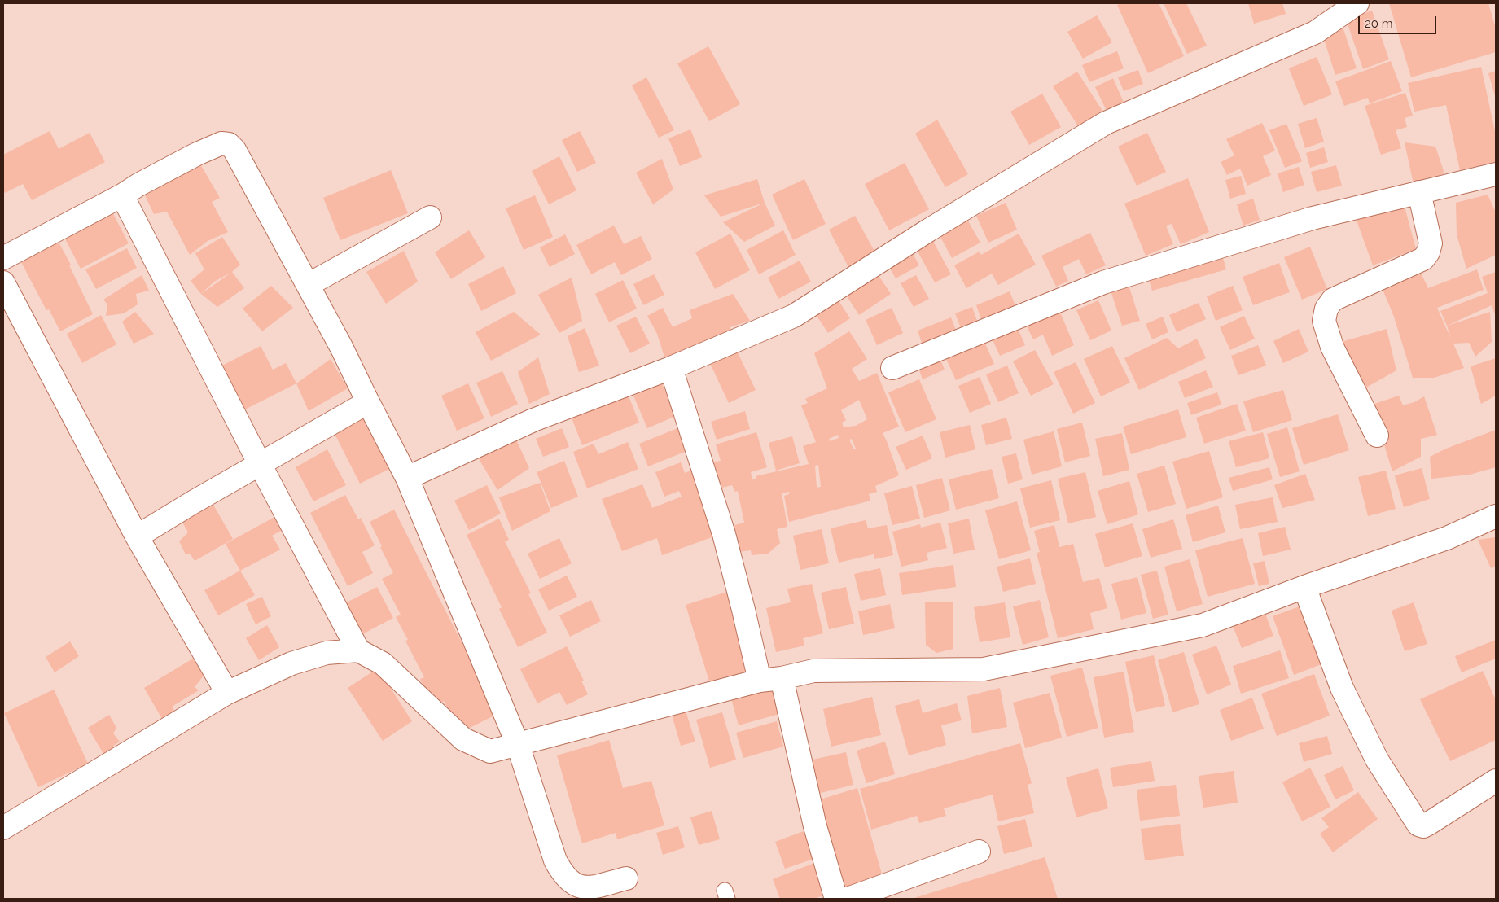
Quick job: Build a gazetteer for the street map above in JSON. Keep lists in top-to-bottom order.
{
  "scale_bar": "20 m"
}
